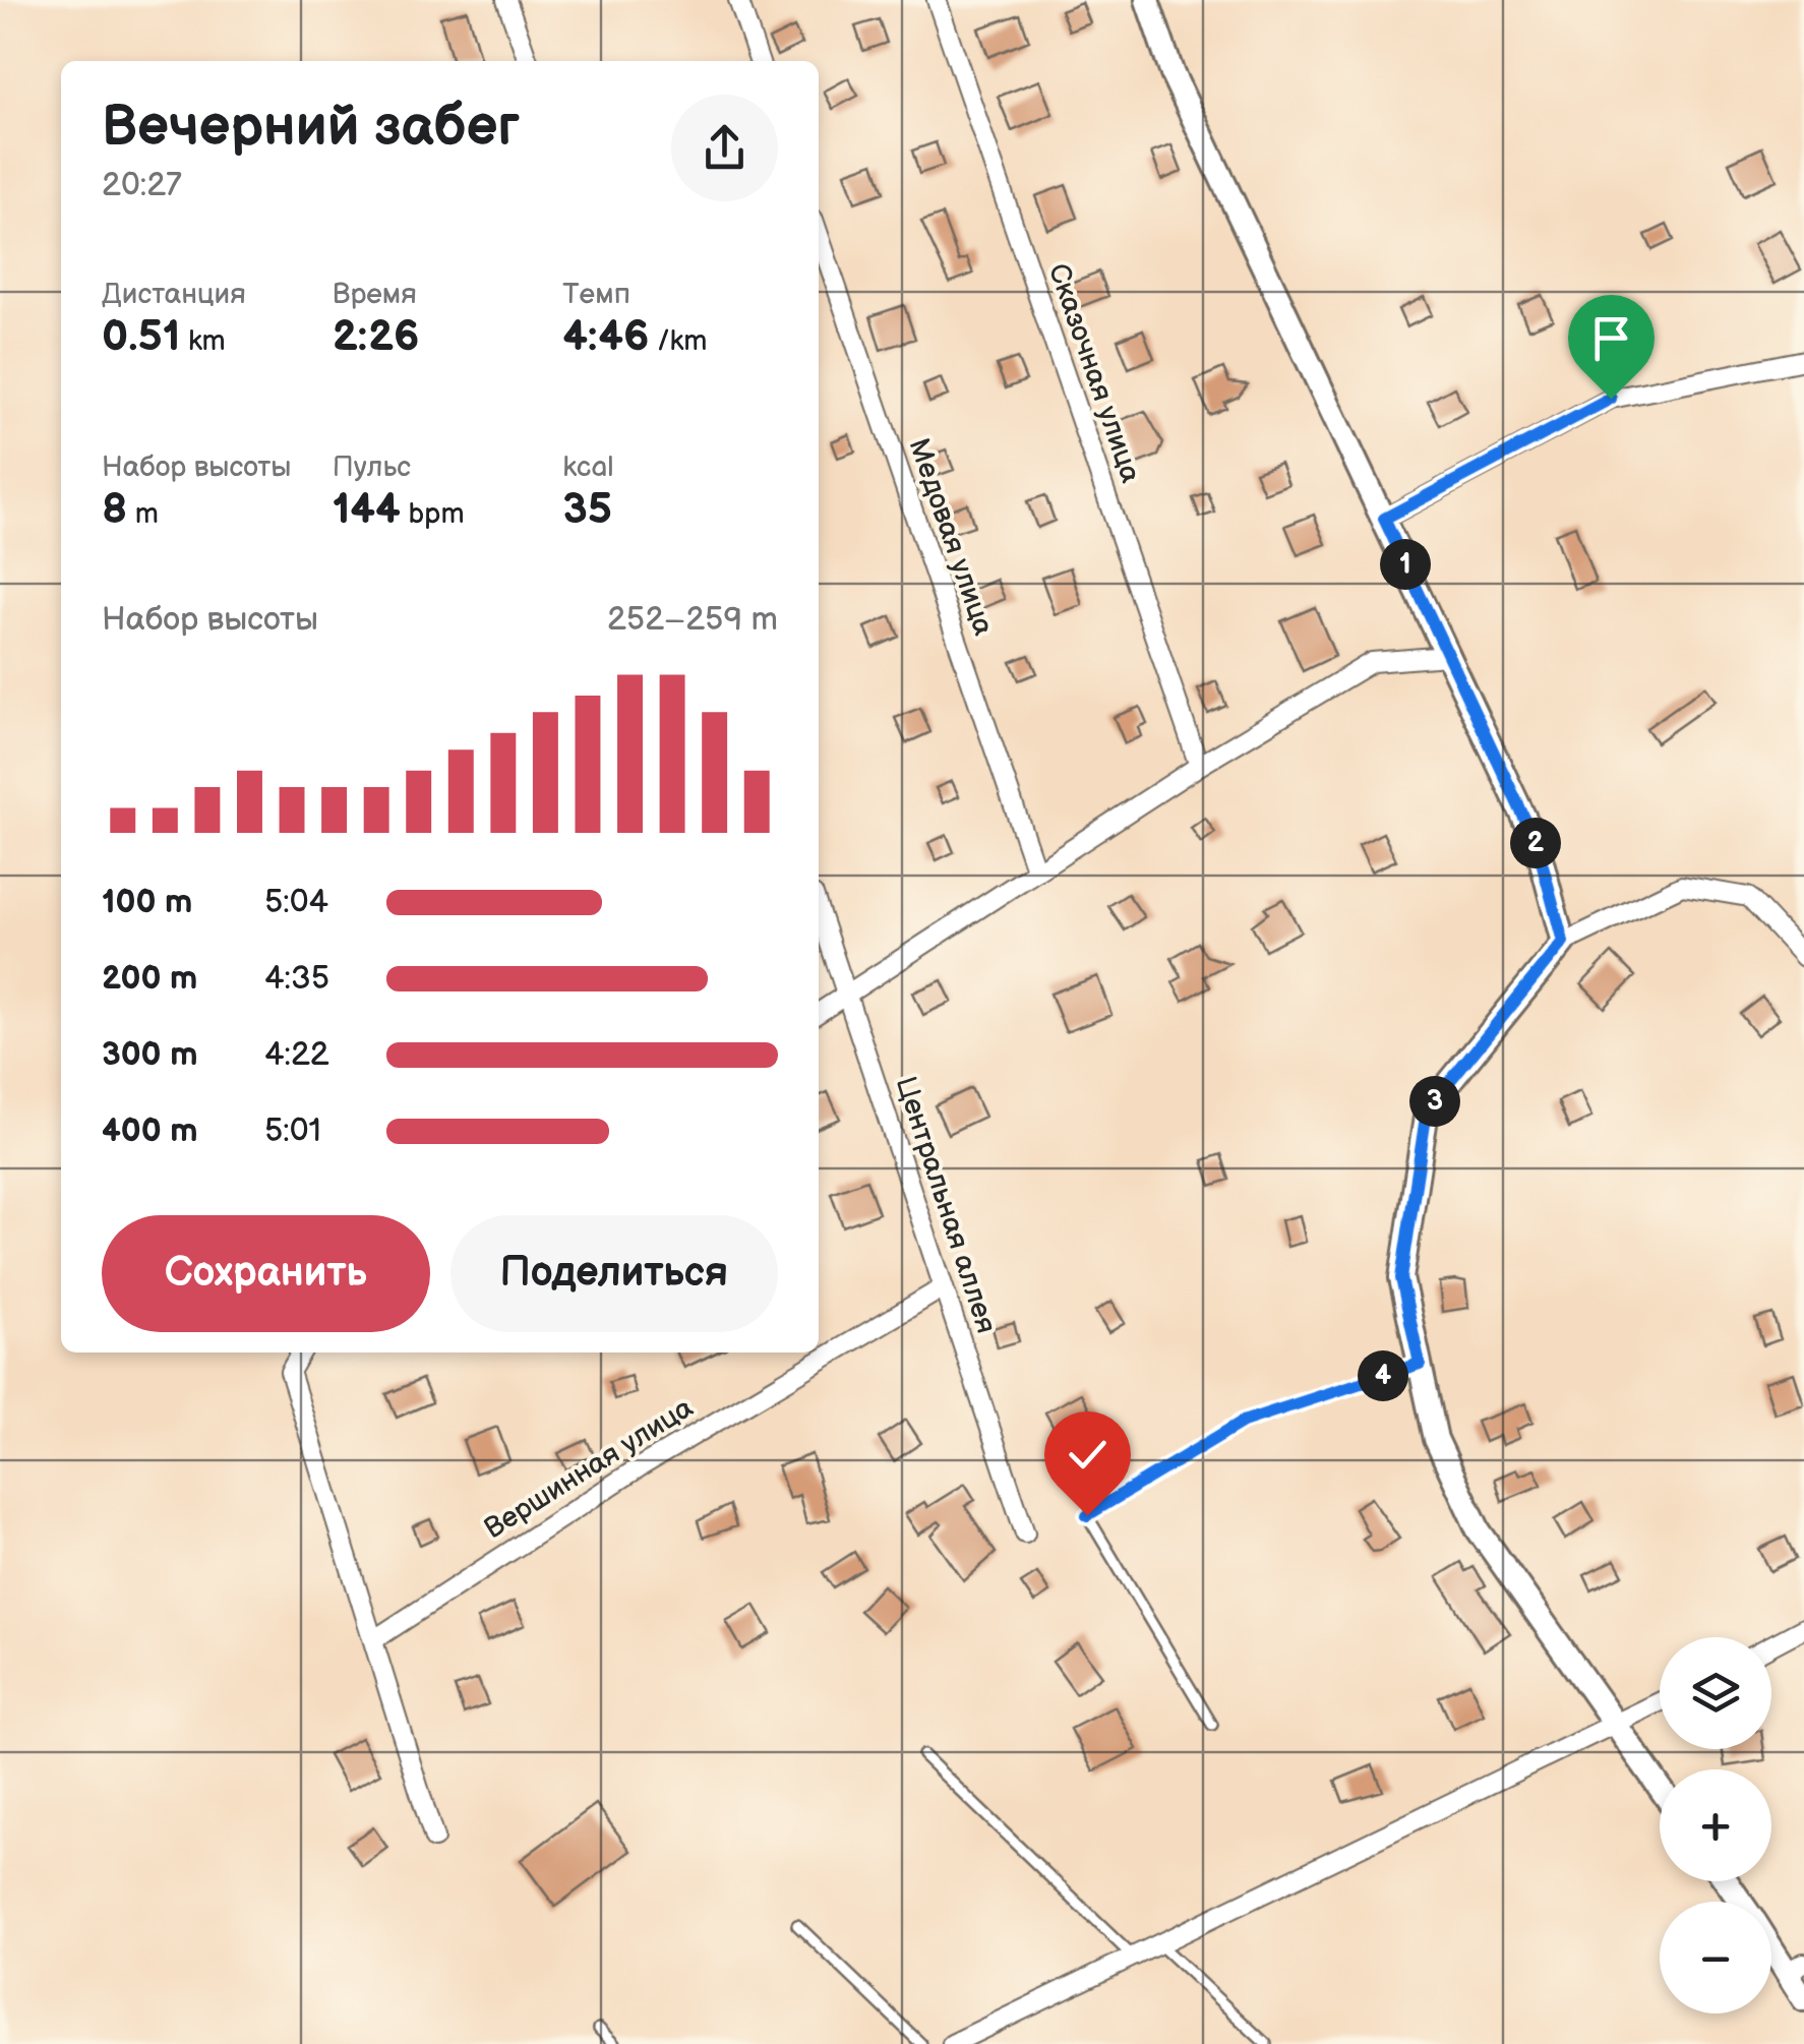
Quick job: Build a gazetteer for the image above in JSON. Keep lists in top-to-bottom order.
{
  "streets": {
    "street": [
      "Сказочная улица",
      "Медовая улица",
      "Центральная аллея",
      "Вершинная улица"
    ]
  },
  "crossings": [
    ["Центральная аллея", "Вершинная улица"]
  ],
  "page": {
    "heading": ["Вечерний забег", "20:27"],
    "stats": [
      ["Дистанция", "0.51 km"],
      ["Время", "2:26"],
      ["Темп", "4:46 /km"],
      ["Набор высоты", "8 m"],
      ["Пульс", "144 bpm"],
      ["kcal", "35"]
    ],
    "pins": [
      "1",
      "2",
      "3",
      "4"
    ],
    "chart": ["Набор высоты", "252–259 m"],
    "list": [
      {
        "name": "100 m",
        "note": "5:04"
      },
      {
        "name": "200 m",
        "note": "4:35"
      },
      {
        "name": "300 m",
        "note": "4:22"
      },
      {
        "name": "400 m",
        "note": "5:01"
      }
    ],
    "buttons": ["Сохранить", "Поделиться"],
    "map_buttons": ["+", "−"]
  }
}
